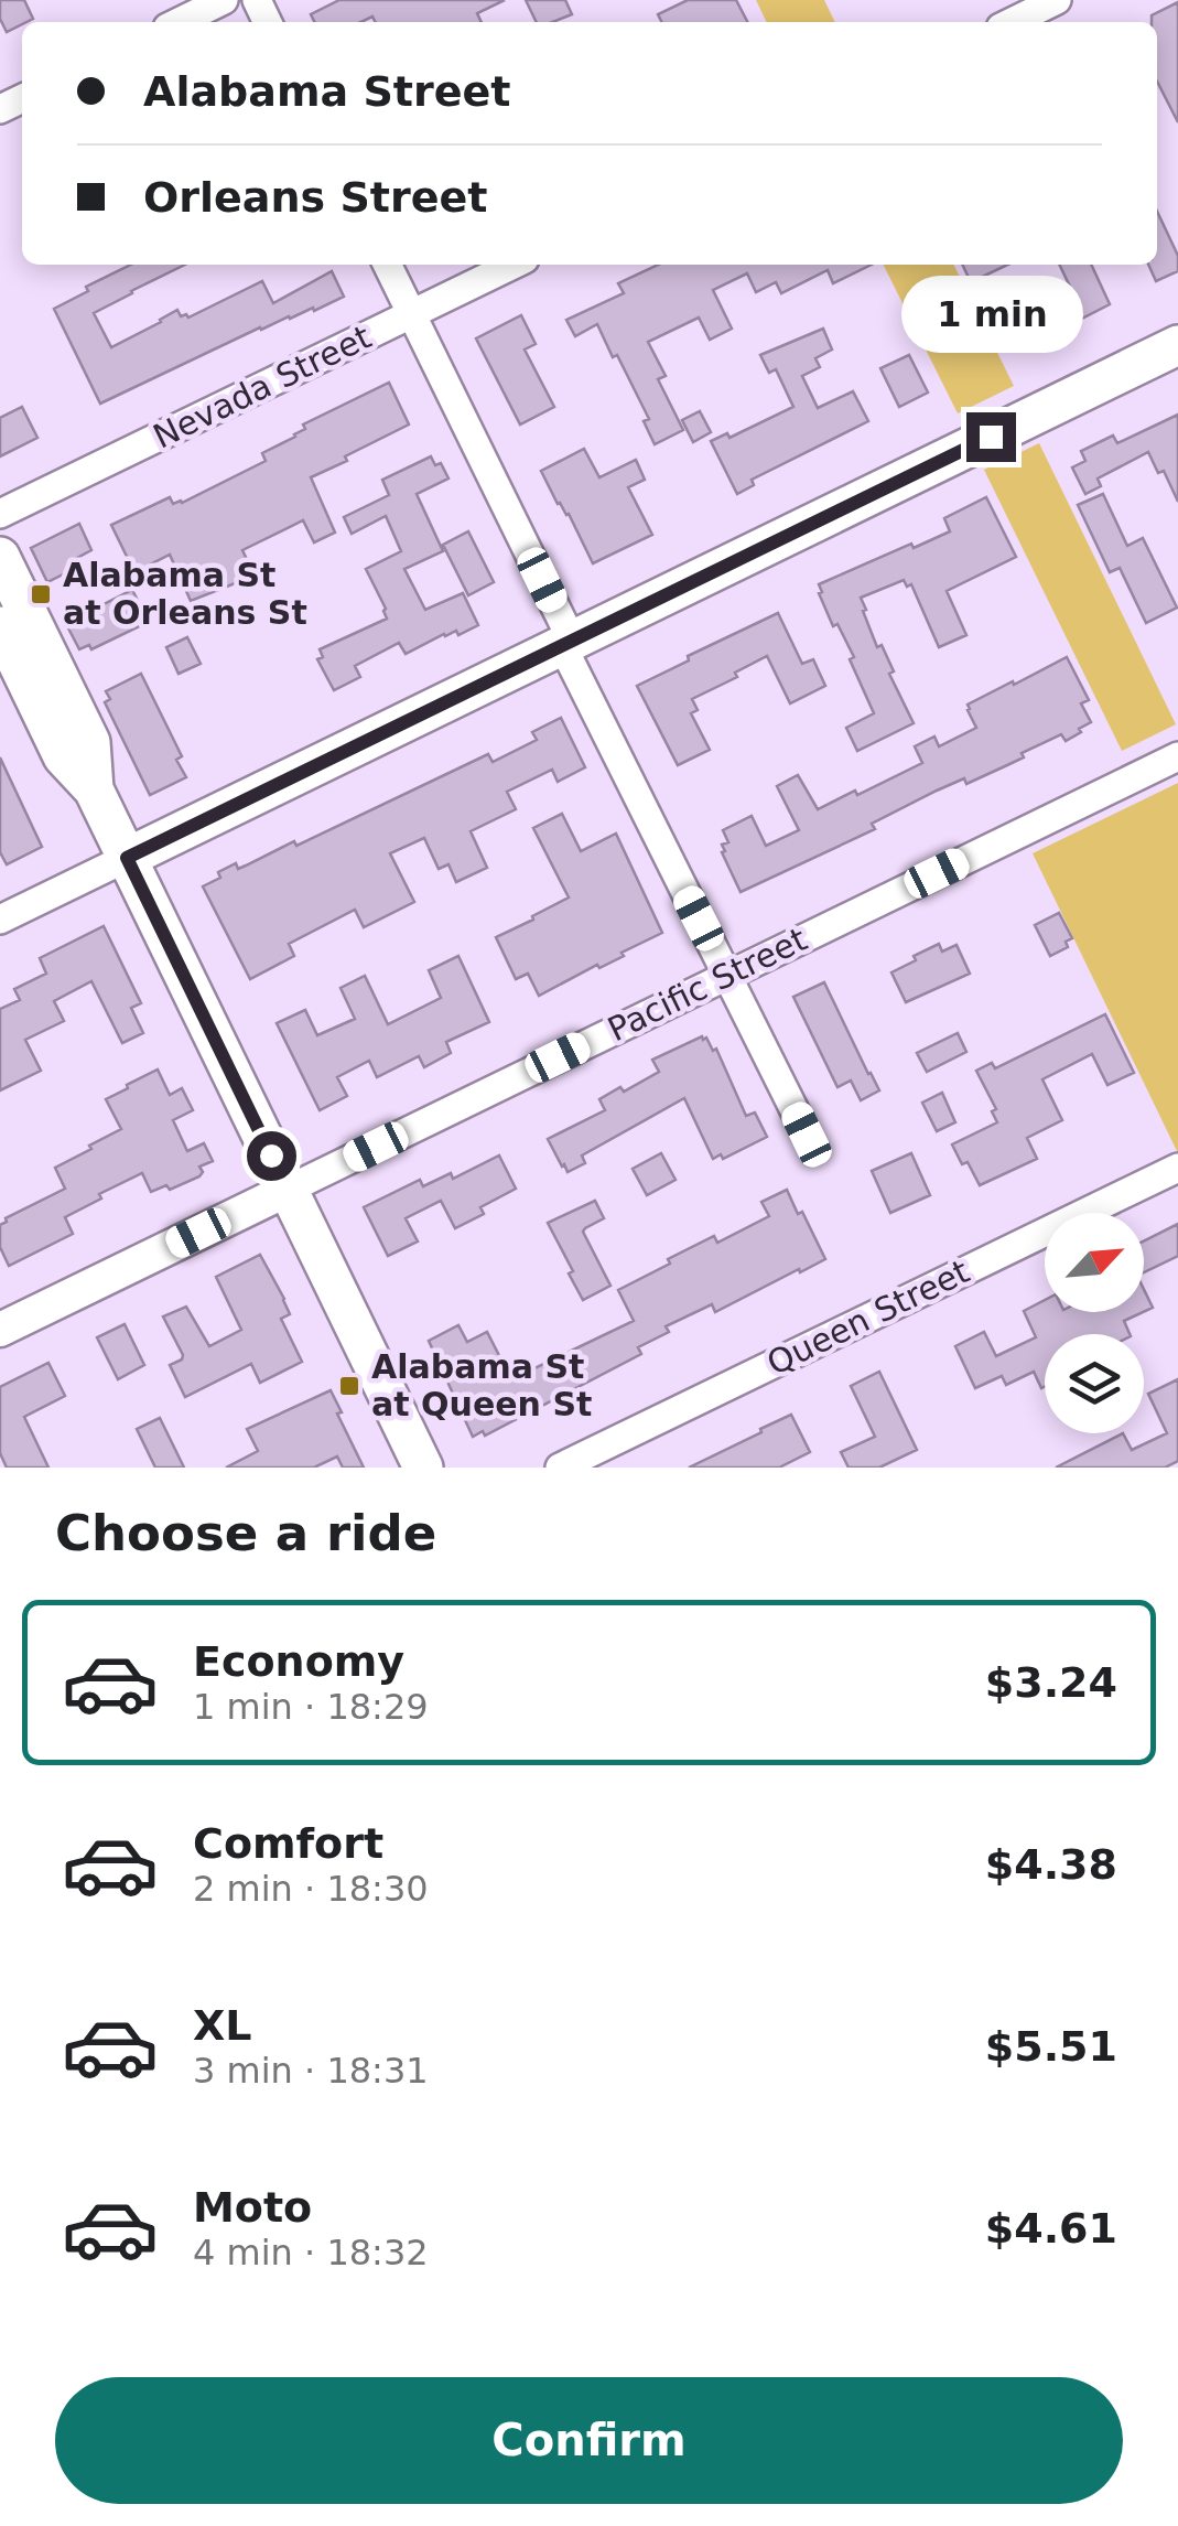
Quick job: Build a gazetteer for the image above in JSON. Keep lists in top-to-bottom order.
{
  "streets": {
    "street": ["Nevada Street", "Pacific Street", "Queen Street"]
  },
  "places": {
    "transit": ["Alabama St at Orleans St", "Alabama St at Queen St"]
  },
  "north": "top right",
  "page": {
    "banner": ["Alabama Street", "Orleans Street"],
    "bubble": "1 min",
    "heading": "Choose a ride",
    "list": [
      {
        "name": "Economy",
        "note": "1 min · 18:29",
        "value": "$3.24"
      },
      {
        "name": "Comfort",
        "note": "2 min · 18:30",
        "value": "$4.38"
      },
      {
        "name": "XL",
        "note": "3 min · 18:31",
        "value": "$5.51"
      },
      {
        "name": "Moto",
        "note": "4 min · 18:32",
        "value": "$4.61"
      }
    ],
    "buttons": "Confirm"
  }
}
